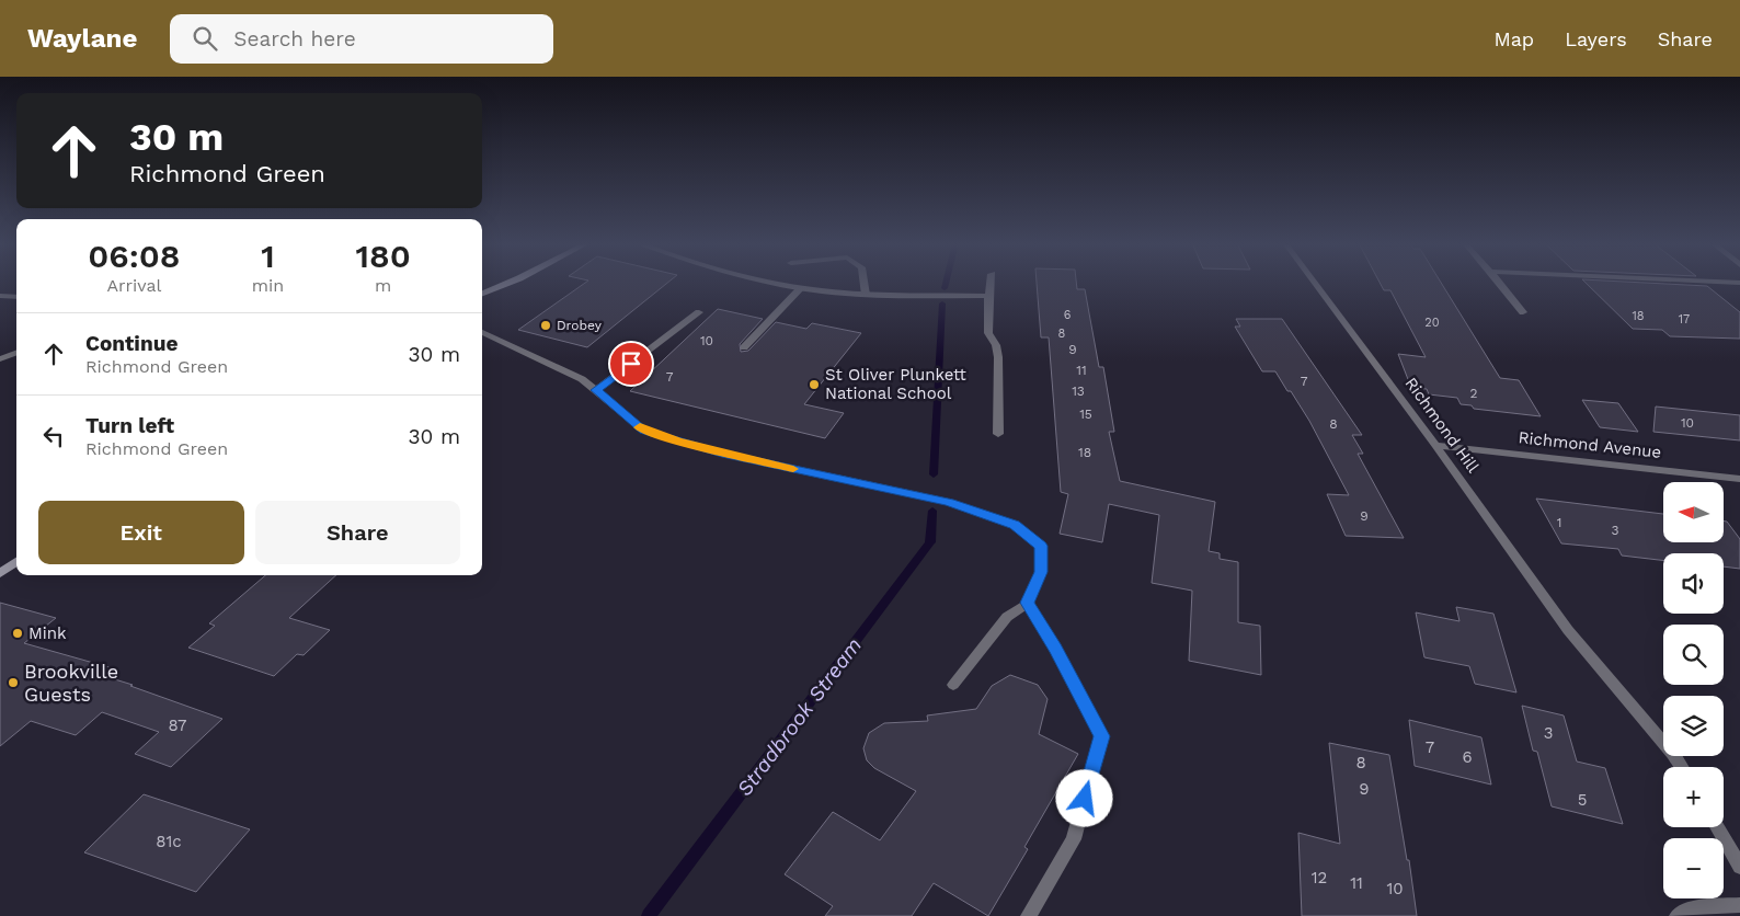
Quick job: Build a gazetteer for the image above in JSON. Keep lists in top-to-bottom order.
{
  "streets": {
    "street": ["Richmond Hill", "Richmond Avenue"]
  },
  "crossings": [
    ["Richmond Hill", "Richmond Avenue"]
  ],
  "water": ["Stradbrook Stream"],
  "places": [
    "Drobey",
    "St Oliver Plunkett National School",
    "Mink",
    "Brookville Guests"
  ],
  "house_numbers": [
    "6",
    "18",
    "17",
    "20",
    "8",
    "10",
    "9",
    "11",
    "7",
    "7",
    "13",
    "2",
    "15",
    "10",
    "8",
    "18",
    "9",
    "1",
    "3",
    "87",
    "3",
    "7",
    "6",
    "8",
    "9",
    "5",
    "81c",
    "12",
    "11",
    "10"
  ],
  "north": "left",
  "page": {
    "header": "Waylane",
    "search": "Search here",
    "nav": ["Map", "Layers", "Share"],
    "turn": ["30 m", "Richmond Green"],
    "eta": [
      "06:08",
      "Arrival",
      "1",
      "min",
      "180",
      "m"
    ],
    "list": [
      {
        "name": "Continue",
        "note": "Richmond Green",
        "value": "30 m"
      },
      {
        "name": "Turn left",
        "note": "Richmond Green",
        "value": "30 m"
      }
    ],
    "map_buttons": ["+", "−"],
    "buttons": ["Exit", "Share"]
  }
}
